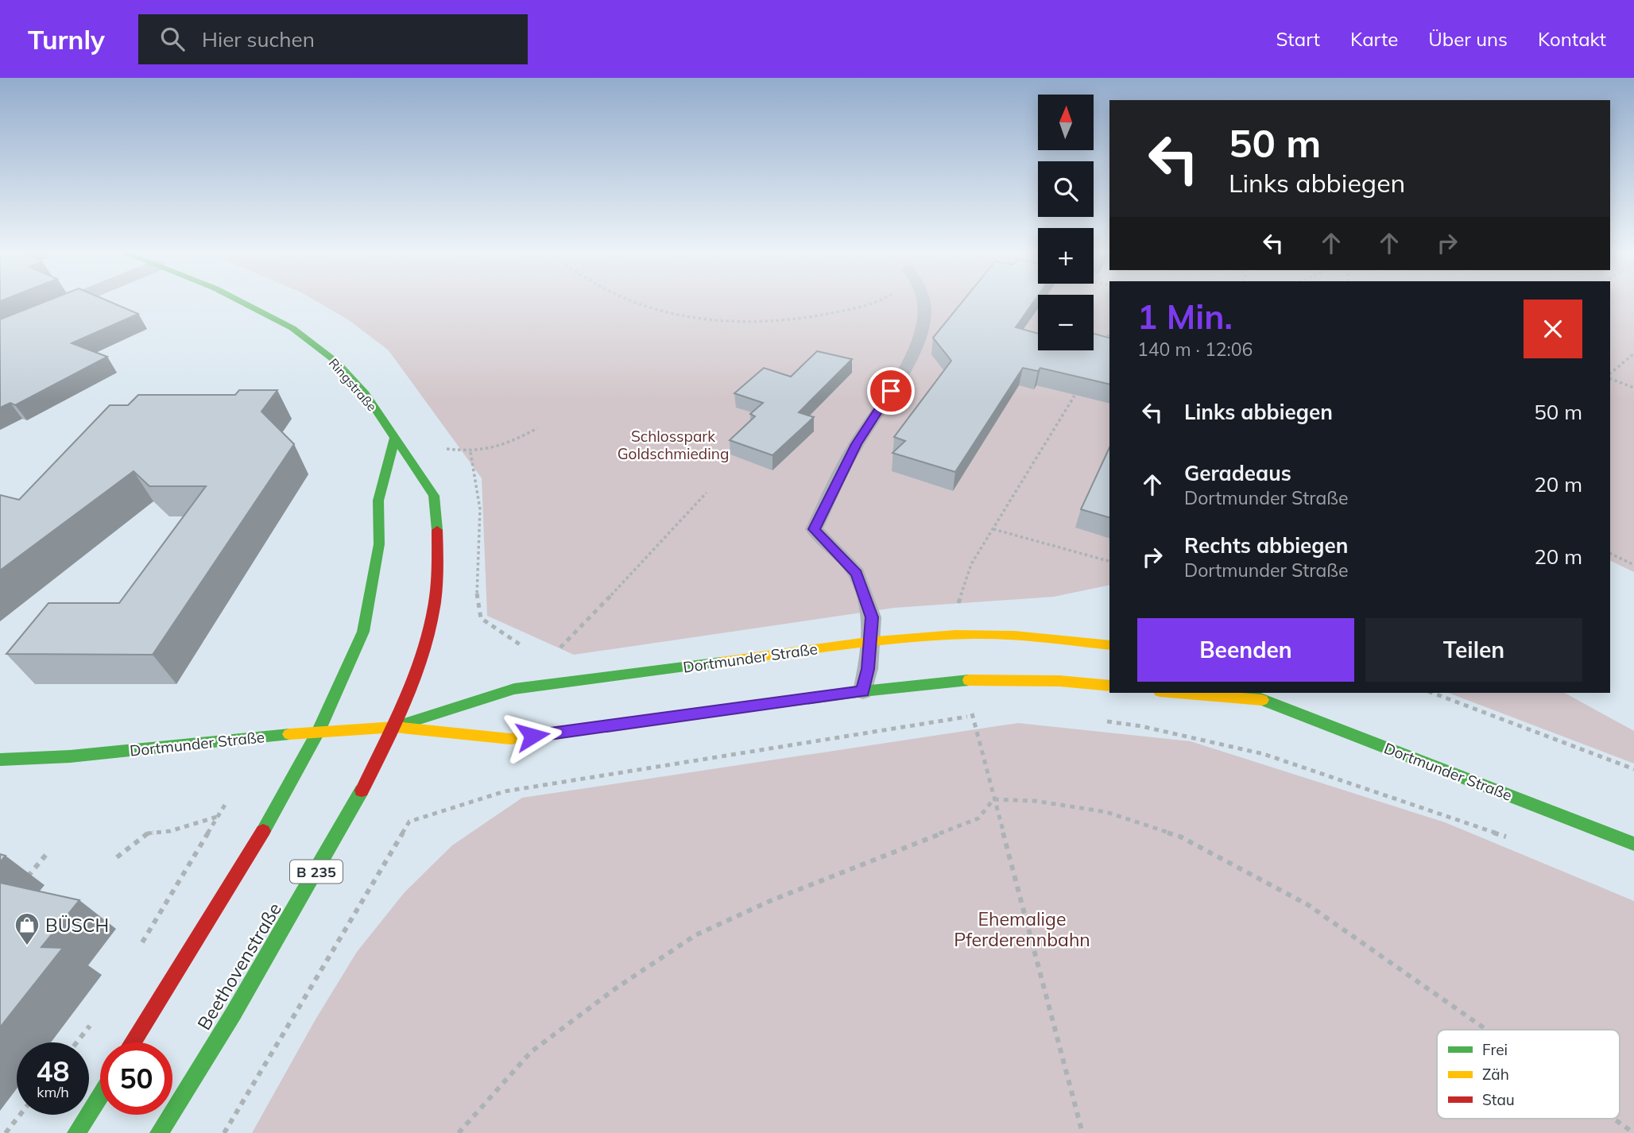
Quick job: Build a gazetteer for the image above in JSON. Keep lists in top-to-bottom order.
{
  "streets": {
    "main road": [
      "Ringstraße",
      "Dortmunder Straße",
      "B 235",
      "Beethovenstraße"
    ]
  },
  "crossings": [
    ["Ringstraße", "Dortmunder Straße"],
    ["Ringstraße", "Beethovenstraße"],
    ["Dortmunder Straße", "Beethovenstraße"]
  ],
  "parks": ["Schlosspark Goldschmieding", "Ehemalige Pferderennbahn"],
  "places": {
    "shop": ["BÜSCH"]
  },
  "legend": ["Frei", "Zäh", "Stau"],
  "north": "top",
  "page": {
    "header": "Turnly",
    "search": "Hier suchen",
    "nav": [
      "Start",
      "Karte",
      "Über uns",
      "Kontakt"
    ],
    "map_buttons": ["+", "−"],
    "turn": ["50 m", "Links abbiegen"],
    "heading": ["1 Min.", "140 m · 12:06"],
    "list": [
      {
        "name": "Links abbiegen",
        "value": "50 m"
      },
      {
        "name": "Geradeaus",
        "note": "Dortmunder Straße",
        "value": "20 m"
      },
      {
        "name": "Rechts abbiegen",
        "note": "Dortmunder Straße",
        "value": "20 m"
      }
    ],
    "buttons": ["Beenden", "Teilen"],
    "speed": "48 km/h",
    "limit": "50"
  }
}
